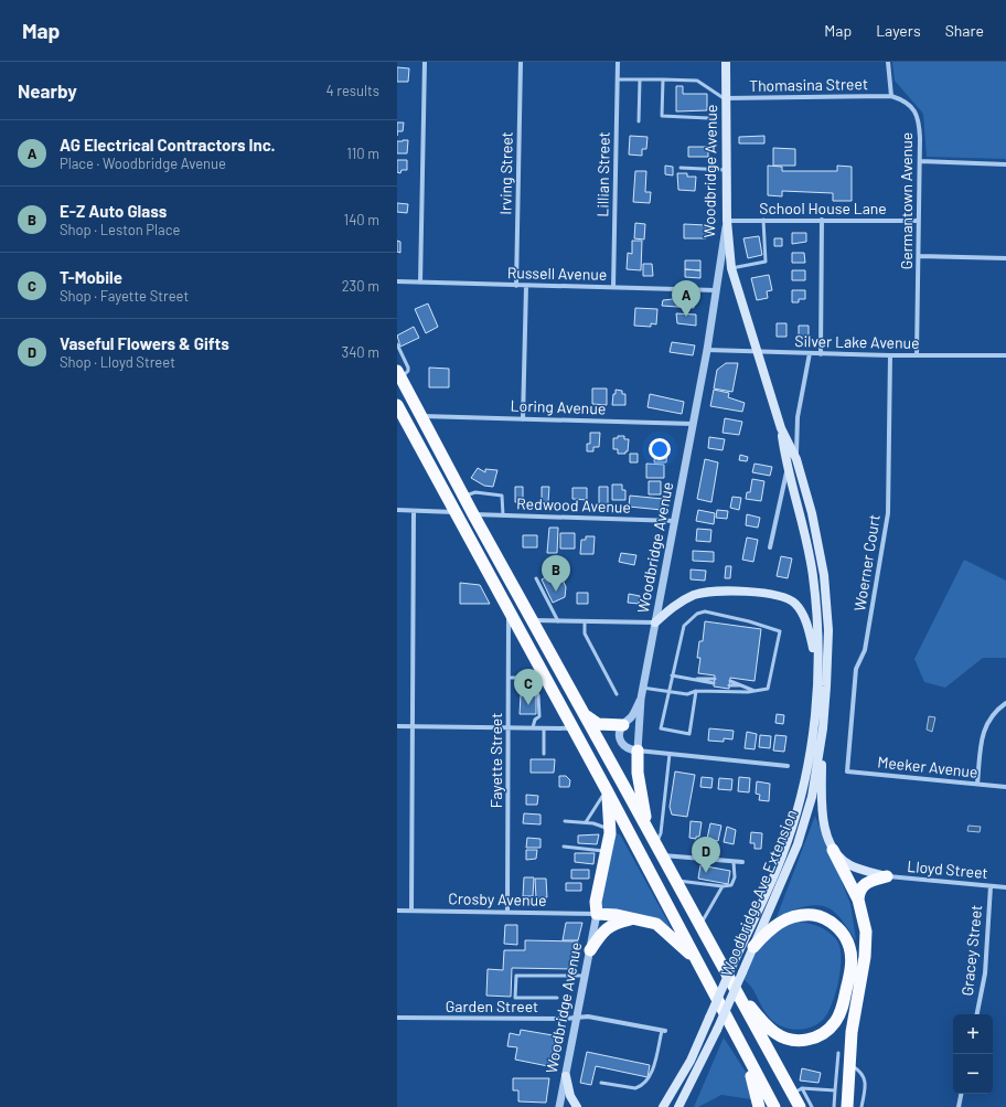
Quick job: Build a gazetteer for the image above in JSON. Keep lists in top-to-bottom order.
{
  "streets": {
    "main road": ["Woodbridge Avenue", "Woodbridge Ave Extension"],
    "street": [
      "Thomasina Street",
      "Irving Street",
      "Lillian Street",
      "Germantown Avenue",
      "School House Lane",
      "Russell Avenue",
      "Silver Lake Avenue",
      "Loring Avenue",
      "Redwood Avenue",
      "Woerner Court",
      "Fayette Street",
      "Meeker Avenue",
      "Lloyd Street",
      "Crosby Avenue",
      "Gracey Street",
      "Garden Street"
    ]
  },
  "crossings": [
    ["Thomasina Street", "Woodbridge Avenue"],
    ["Thomasina Street", "Germantown Avenue"],
    ["Woodbridge Avenue", "School House Lane"],
    ["Woodbridge Avenue", "Russell Avenue"],
    ["Woodbridge Avenue", "Silver Lake Avenue"],
    ["Woodbridge Avenue", "Loring Avenue"],
    ["Woodbridge Avenue", "Redwood Avenue"],
    ["Woodbridge Avenue", "Woodbridge Ave Extension"],
    ["Woodbridge Avenue", "Crosby Avenue"],
    ["Woodbridge Avenue", "Garden Street"],
    ["Irving Street", "Russell Avenue"],
    ["Lillian Street", "Russell Avenue"],
    ["Germantown Avenue", "School House Lane"],
    ["Germantown Avenue", "Silver Lake Avenue"],
    ["School House Lane", "Woodbridge Ave Extension"],
    ["Silver Lake Avenue", "Woerner Court"],
    ["Silver Lake Avenue", "Woodbridge Ave Extension"],
    ["Woerner Court", "Meeker Avenue"],
    ["Fayette Street", "Crosby Avenue"],
    ["Lloyd Street", "Gracey Street"]
  ],
  "page": {
    "header": "Map",
    "nav": ["Map", "Layers", "Share"],
    "heading": ["Nearby", "4 results"],
    "list": [
      {
        "mark": "A",
        "name": "AG Electrical Contractors Inc.",
        "note": "Place · Woodbridge Avenue",
        "value": "110 m"
      },
      {
        "mark": "B",
        "name": "E-Z Auto Glass",
        "note": "Shop · Leston Place",
        "value": "140 m"
      },
      {
        "mark": "C",
        "name": "T-Mobile",
        "note": "Shop · Fayette Street",
        "value": "230 m"
      },
      {
        "mark": "D",
        "name": "Vaseful Flowers & Gifts",
        "note": "Shop · Lloyd Street",
        "value": "340 m"
      }
    ],
    "pins": [
      "A",
      "B",
      "C",
      "D"
    ],
    "map_buttons": ["+", "−"]
  }
}
